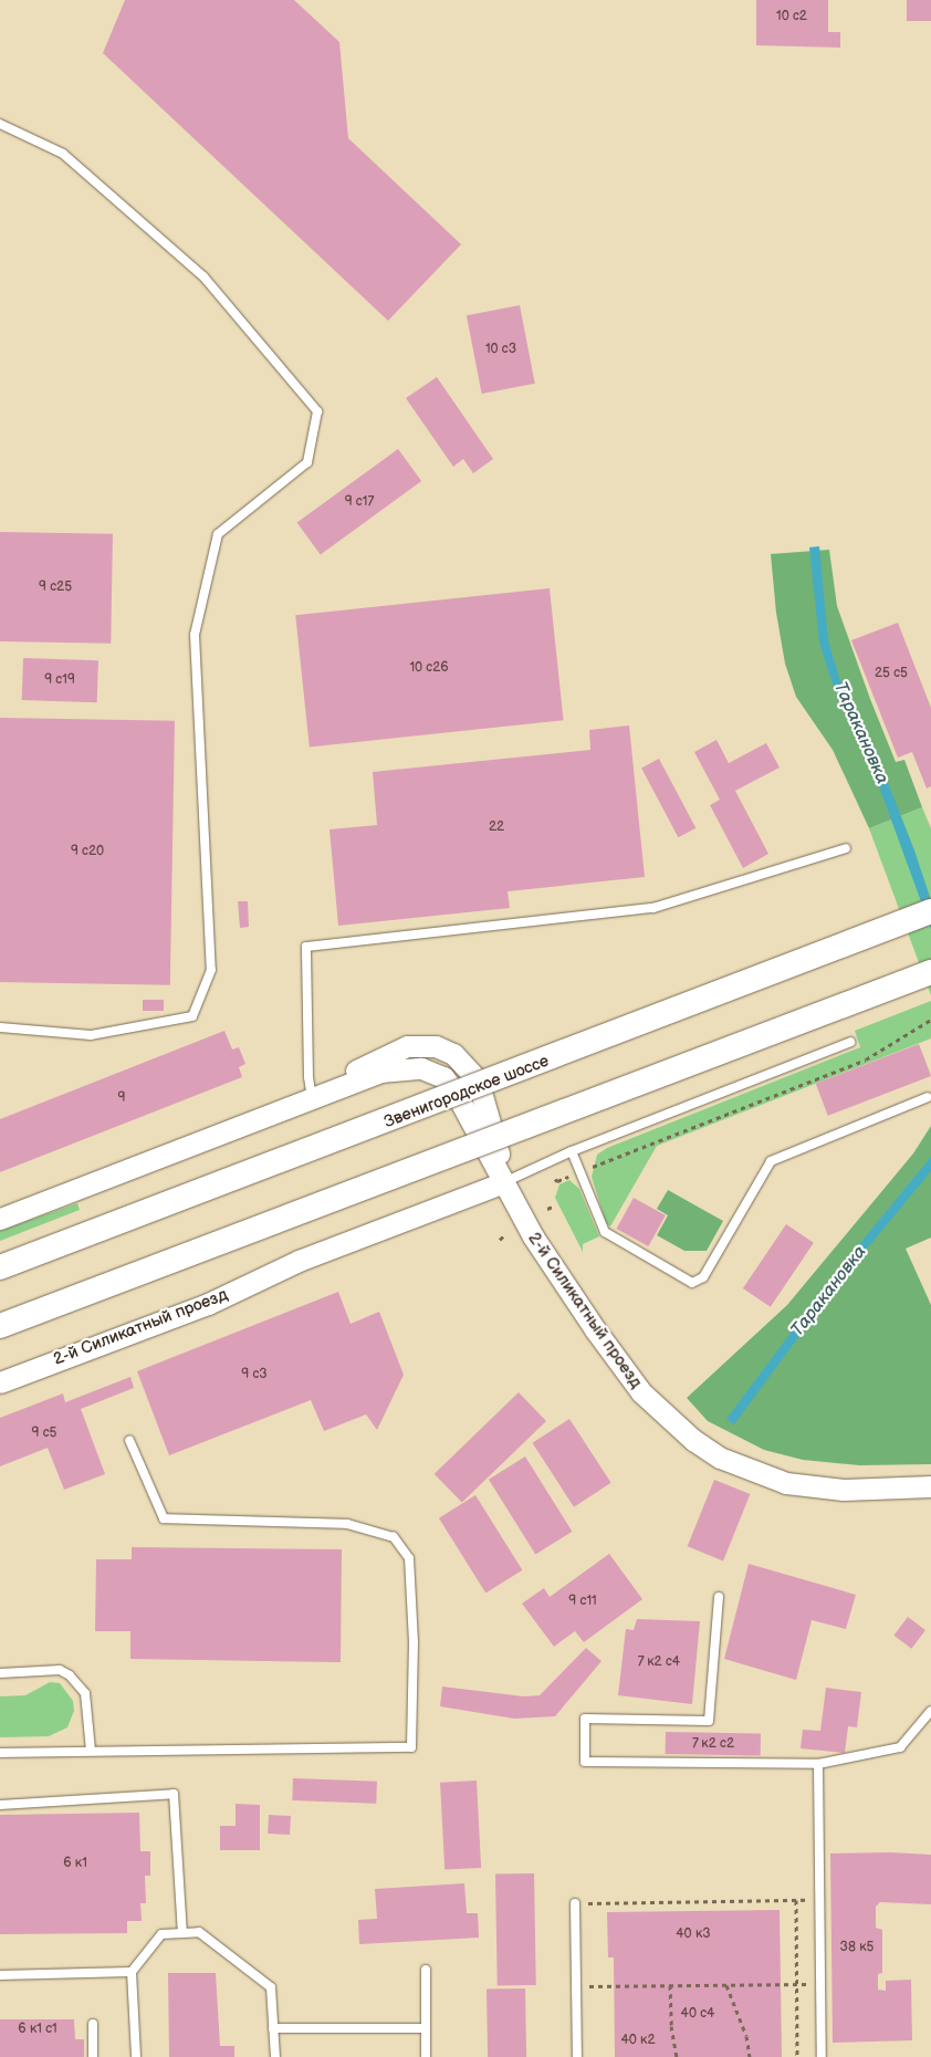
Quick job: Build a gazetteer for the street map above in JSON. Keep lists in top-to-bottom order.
{
  "streets": {
    "main road": ["Звенигородское шоссе"],
    "street": ["2-й Силикатный проезд"]
  },
  "water": ["Таракановка"],
  "house_numbers": [
    "10 с2",
    "10 с3",
    "9 с17",
    "9 с25",
    "10 с26",
    "25 с5",
    "9 с19",
    "22",
    "9 с20",
    "9",
    "9 с3",
    "9 с5",
    "9 с11",
    "7 к2 с4",
    "7 к2 с2",
    "6 к1",
    "40 к3",
    "38 к5",
    "40 с4",
    "6 к1 с1",
    "40 к2"
  ]
}
